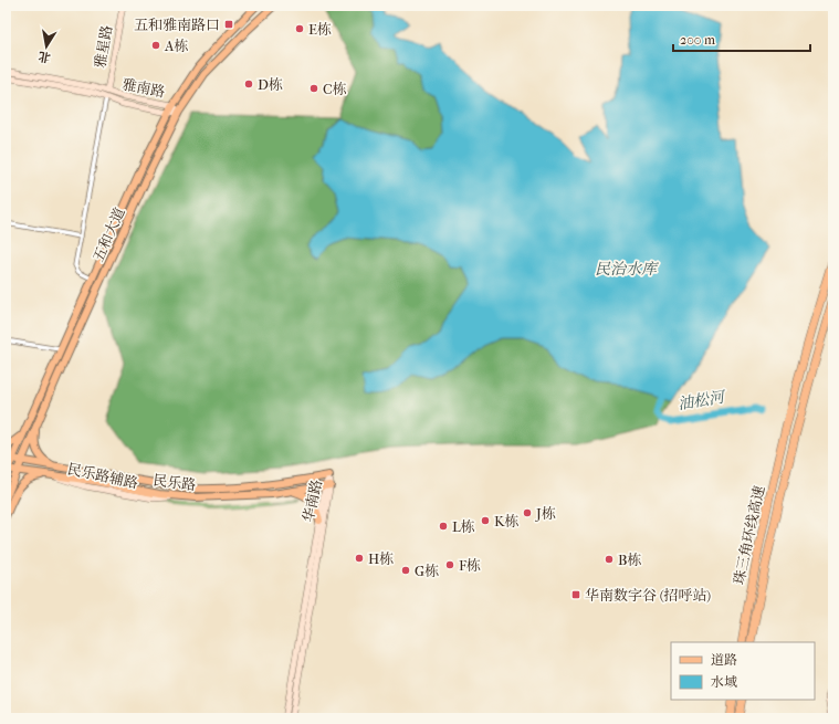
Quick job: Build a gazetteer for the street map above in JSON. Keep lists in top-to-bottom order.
{
  "streets": {
    "highway": ["珠三角环线高速"],
    "main road": ["五和大道", "民乐路"],
    "street": ["雅星路", "雅南路", "华南路"]
  },
  "crossings": [
    ["雅星路", "雅南路"],
    ["雅南路", "五和大道"],
    ["五和大道", "民乐路"],
    ["民乐路", "华南路"]
  ],
  "water": ["民治水库", "油松河"],
  "places": {
    "transit": ["五和雅南路口", "华南数字谷 (招呼站)"],
    "other": [
      "E栋",
      "A栋",
      "D栋",
      "C栋",
      "J栋",
      "K栋",
      "L栋",
      "H栋",
      "B栋",
      "F栋",
      "G栋"
    ]
  },
  "legend": ["道路", "水域"],
  "scale_bar": "200 m",
  "north": "bottom"
}
